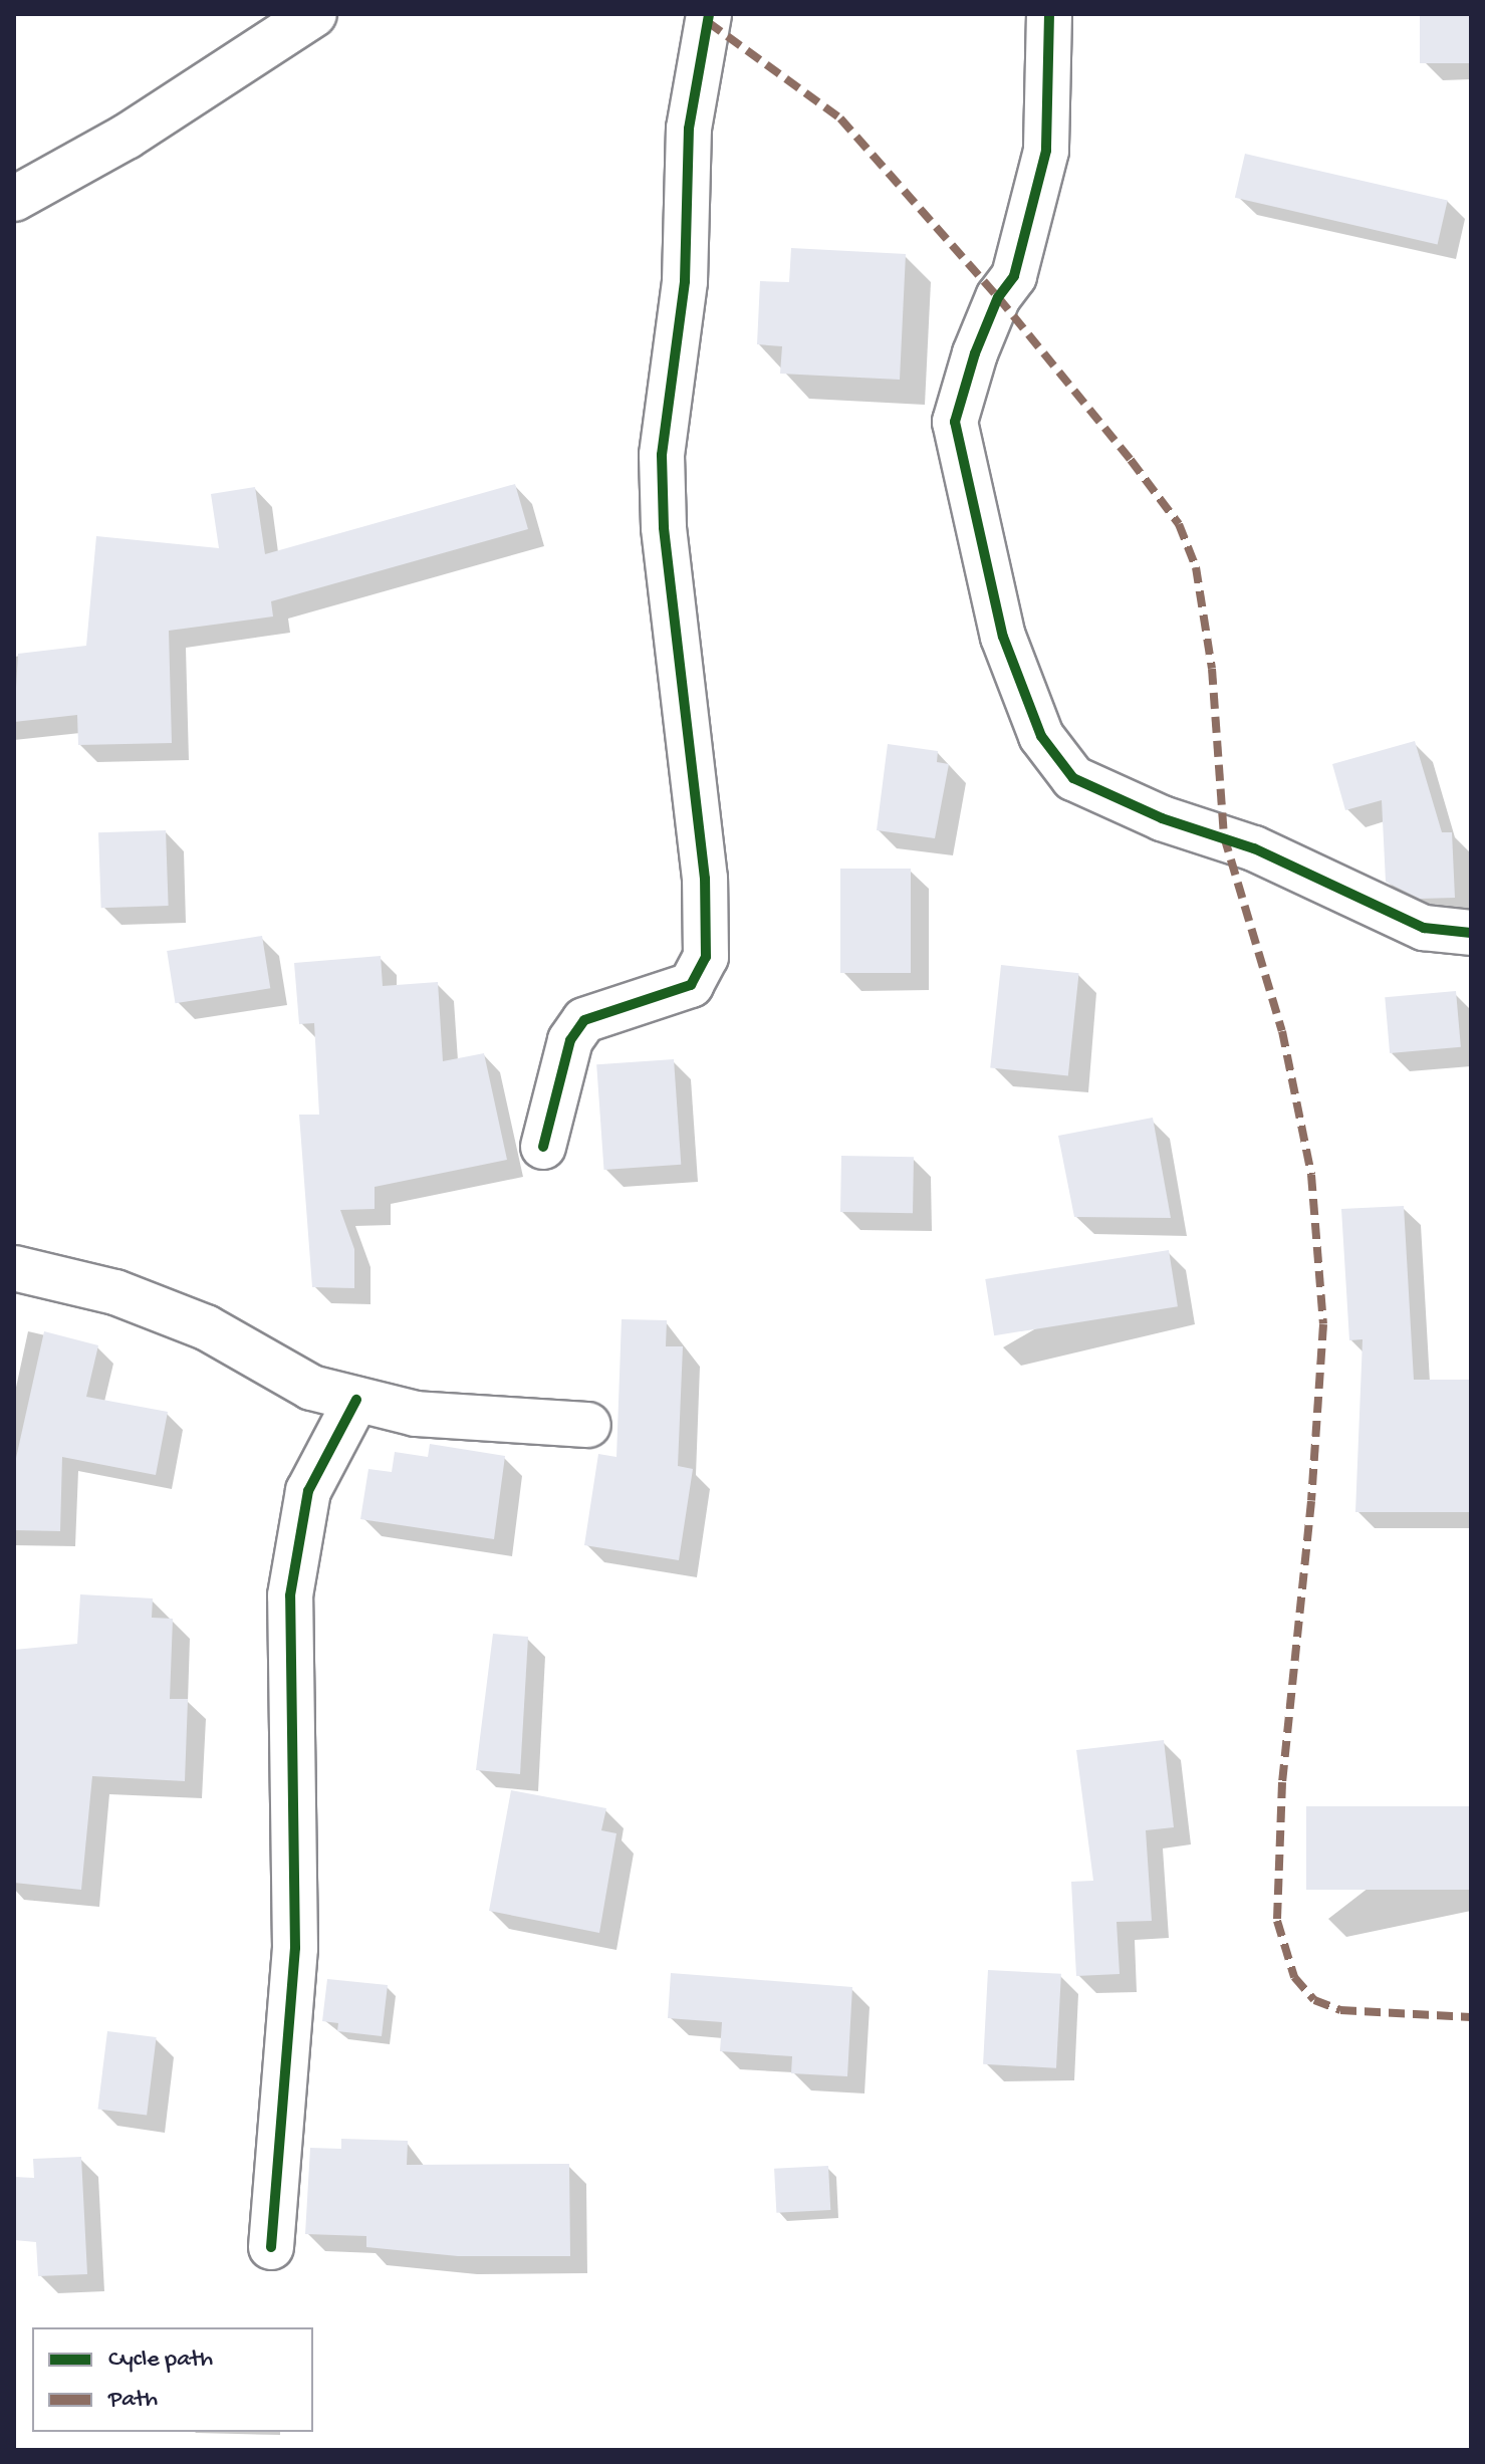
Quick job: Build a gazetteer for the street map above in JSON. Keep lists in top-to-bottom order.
{
  "legend": ["Cycle path", "Path"]
}
